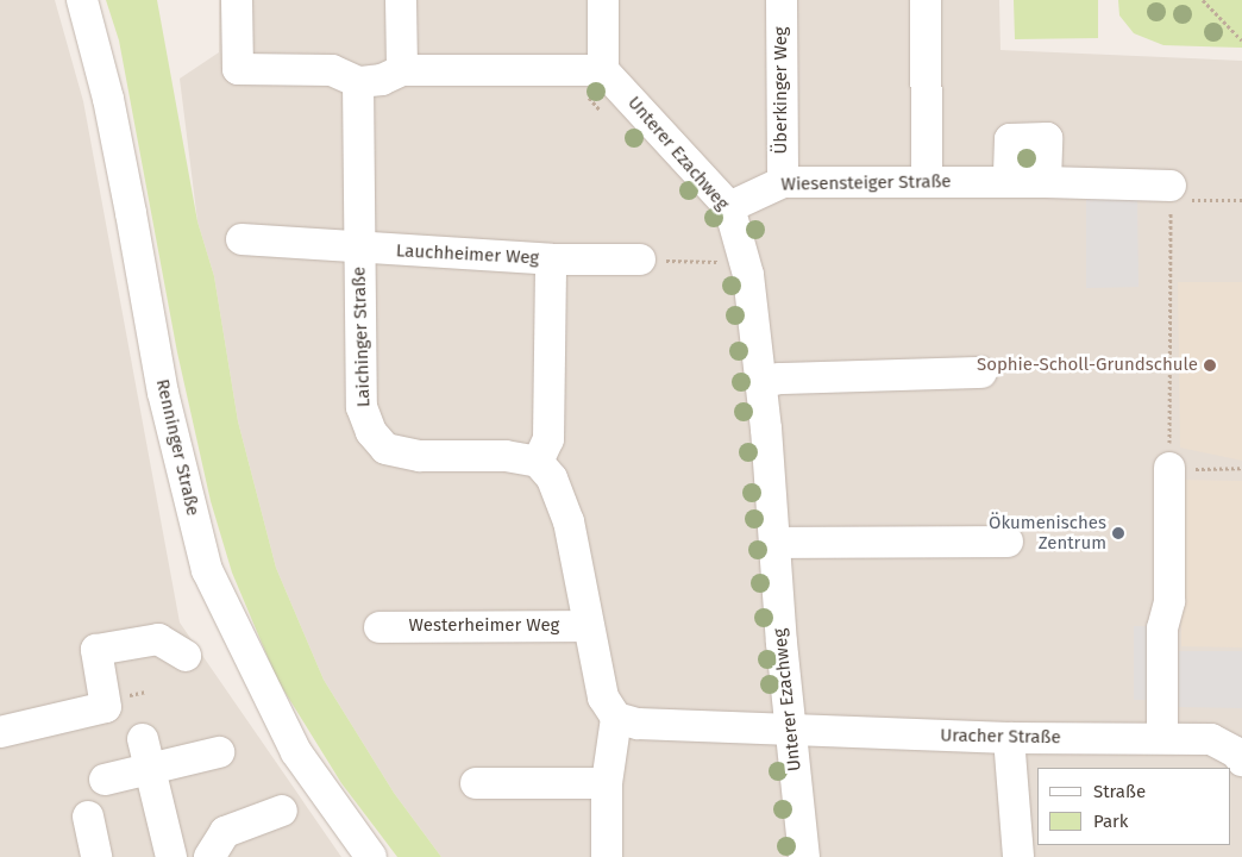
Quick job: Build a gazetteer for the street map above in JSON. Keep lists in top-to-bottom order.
{
  "streets": {
    "street": [
      "Überkinger Weg",
      "Unterer Ezachweg",
      "Wiesensteiger Straße",
      "Lauchheimer Weg",
      "Laichinger Straße",
      "Renninger Straße",
      "Westerheimer Weg",
      "Uracher Straße"
    ]
  },
  "crossings": [
    ["Überkinger Weg", "Wiesensteiger Straße"],
    ["Unterer Ezachweg", "Wiesensteiger Straße"],
    ["Unterer Ezachweg", "Uracher Straße"],
    ["Lauchheimer Weg", "Laichinger Straße"]
  ],
  "places": ["Sophie-Scholl-Grundschule", "Ökumenisches Zentrum"],
  "legend": ["Straße", "Park"]
}
